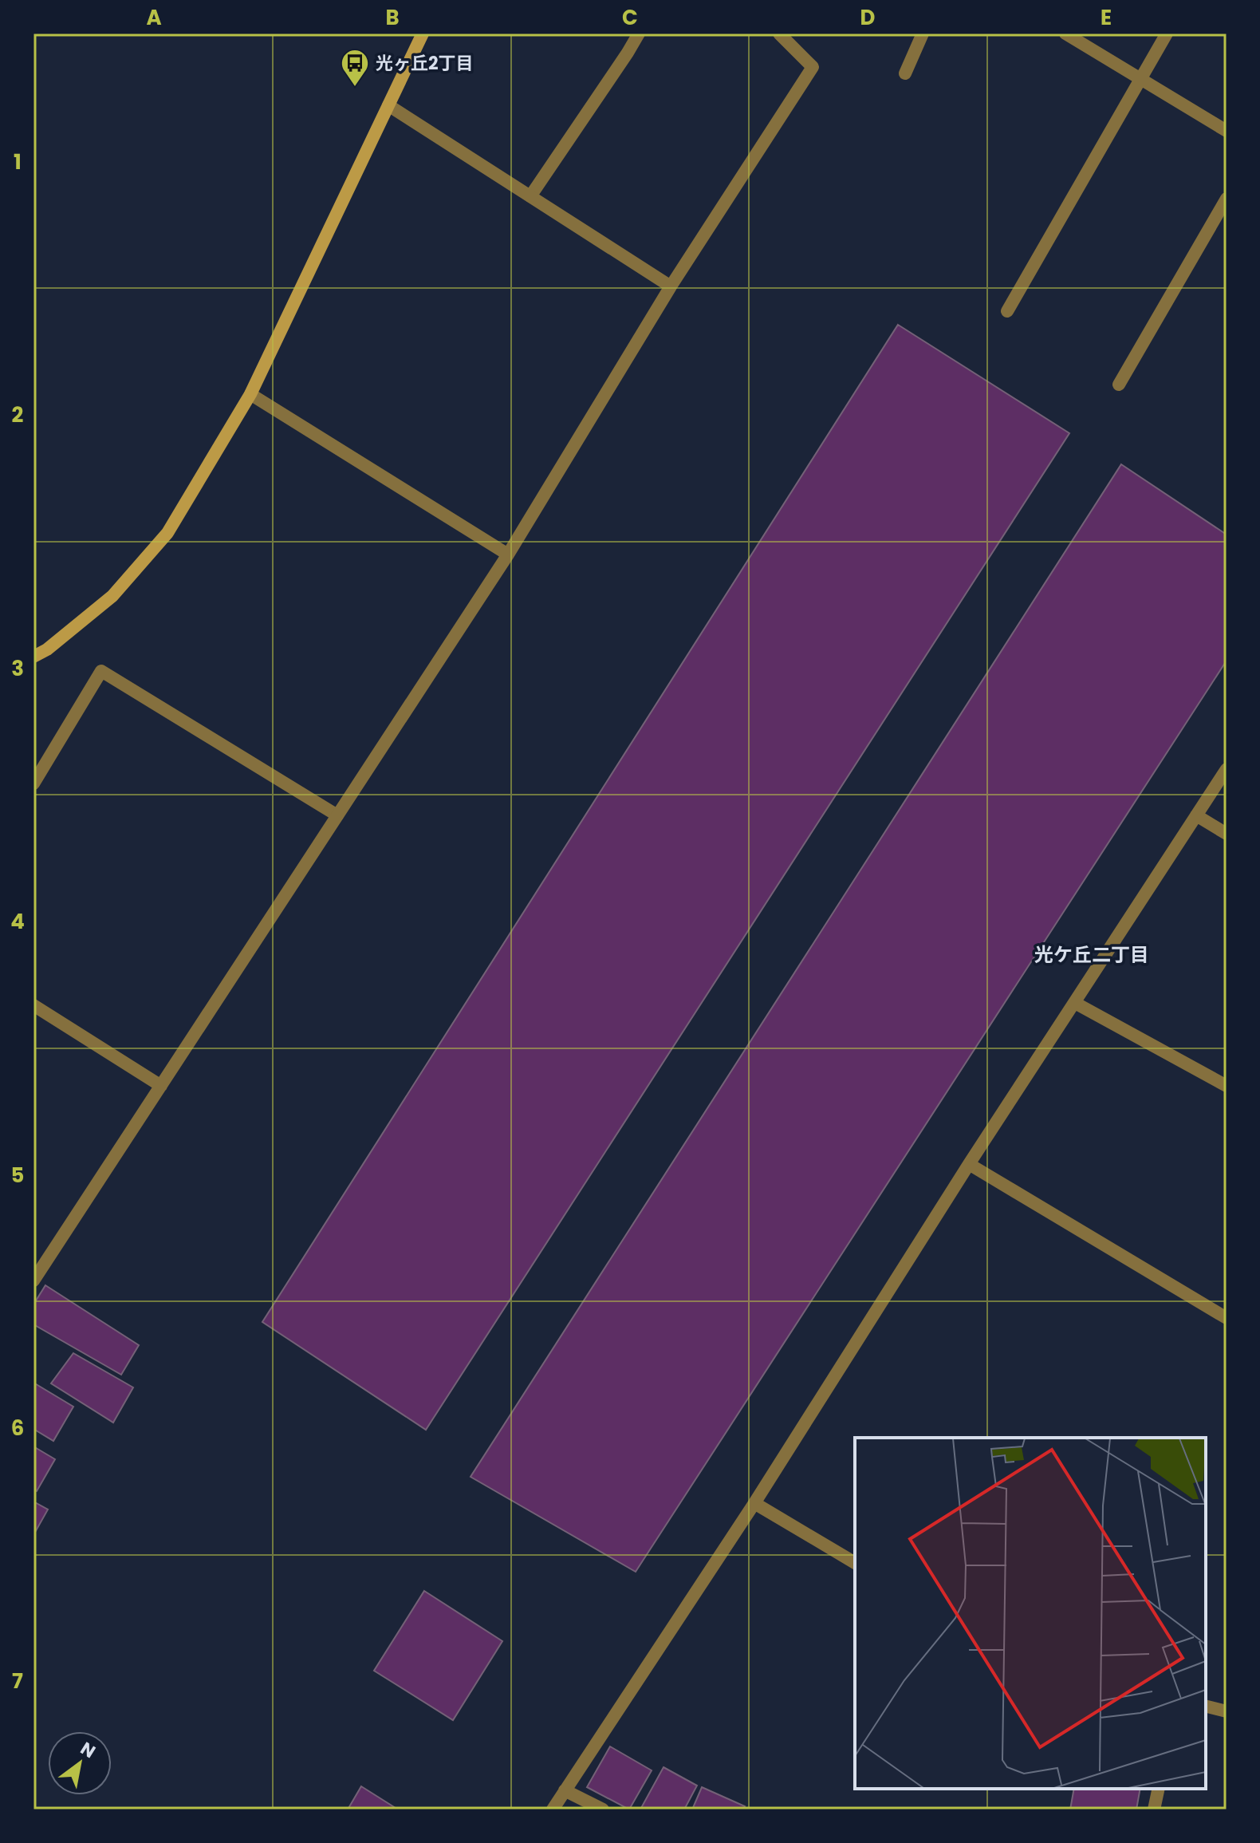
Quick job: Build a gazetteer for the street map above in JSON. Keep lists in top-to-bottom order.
{
  "districts": ["光ケ丘二丁目"],
  "places": {
    "bus stop": ["光ヶ丘2丁目"]
  },
  "north": "top right",
  "grid": {
    "columns": [
      "A",
      "B",
      "C",
      "D",
      "E"
    ],
    "rows": [
      "1",
      "2",
      "3",
      "4",
      "5",
      "6",
      "7"
    ]
  }
}
